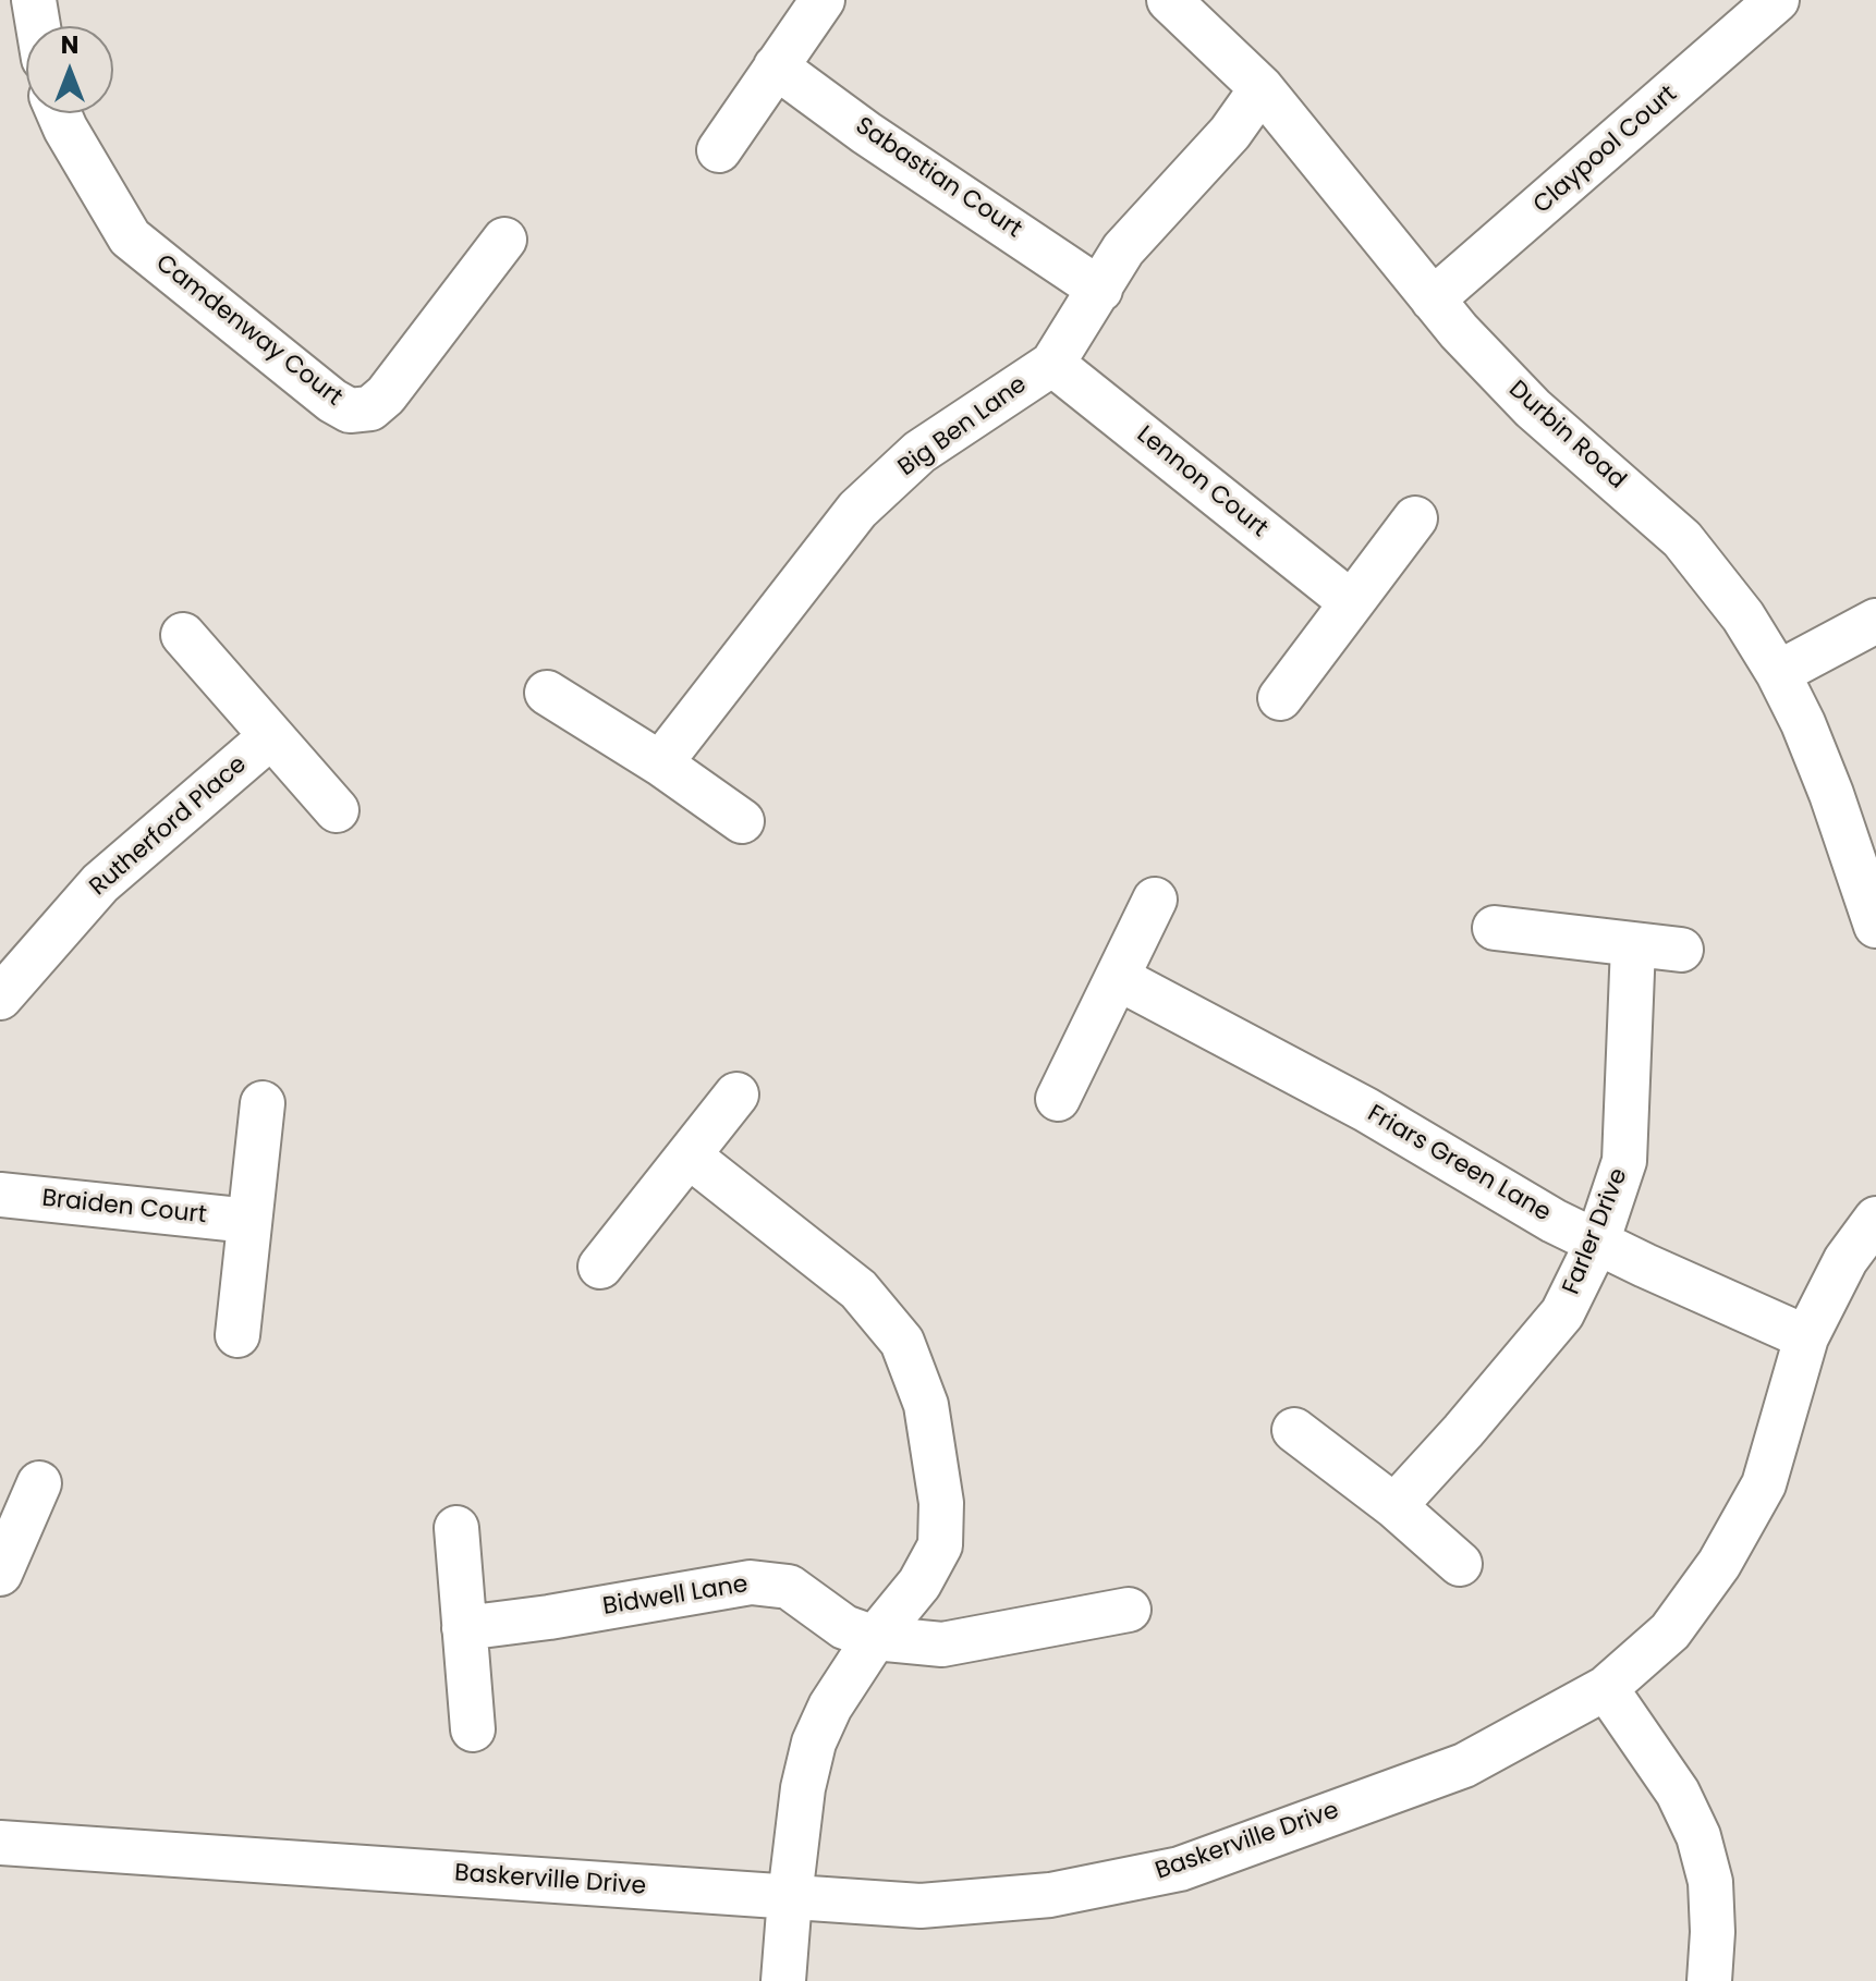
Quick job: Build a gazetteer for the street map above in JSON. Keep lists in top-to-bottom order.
{
  "streets": {
    "street": [
      "Claypool Court",
      "Sabastian Court",
      "Camdenway Court",
      "Big Ben Lane",
      "Durbin Road",
      "Lennon Court",
      "Rutherford Place",
      "Friars Green Lane",
      "Braiden Court",
      "Farler Drive",
      "Bidwell Lane",
      "Baskerville Drive"
    ]
  },
  "crossings": [
    ["Claypool Court", "Durbin Road"],
    ["Sabastian Court", "Big Ben Lane"],
    ["Big Ben Lane", "Durbin Road"],
    ["Big Ben Lane", "Lennon Court"],
    ["Friars Green Lane", "Farler Drive"],
    ["Friars Green Lane", "Baskerville Drive"]
  ],
  "north": "top"
}
